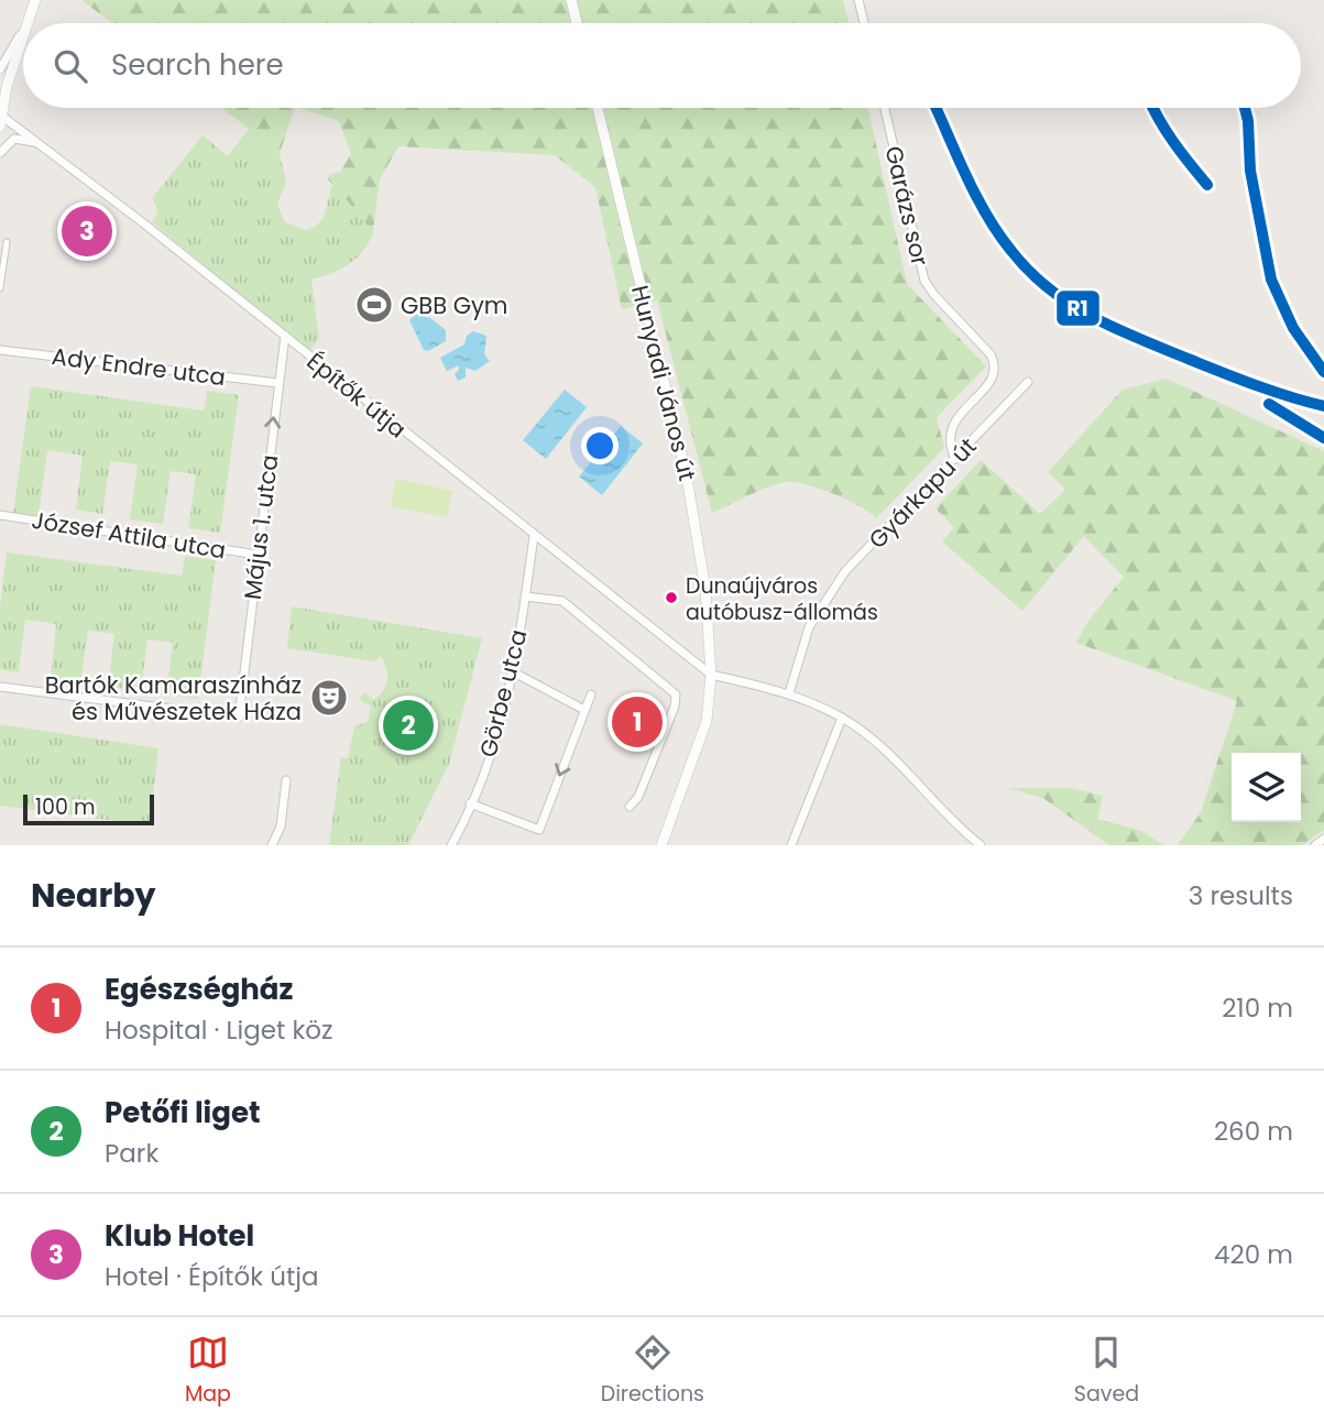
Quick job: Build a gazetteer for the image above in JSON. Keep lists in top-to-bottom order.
{
  "streets": {
    "street": [
      "Garázs sor",
      "Ady Endre utca",
      "Hunyadi János út",
      "Építők útja",
      "Gyárkapu út",
      "Május 1. utca",
      "József Attila utca",
      "Görbe utca"
    ]
  },
  "crossings": [
    ["Garázs sor", "Gyárkapu út"],
    ["Ady Endre utca", "Május 1. utca"],
    ["Hunyadi János út", "Építők útja"],
    ["Építők útja", "Május 1. utca"],
    ["Építők útja", "Görbe utca"],
    ["Május 1. utca", "József Attila utca"]
  ],
  "places": {
    "sports": ["GBB Gym"],
    "other": ["Dunaújváros autóbusz-állomás"],
    "theatre": ["Bartók Kamaraszínház és Művészetek Háza"]
  },
  "lines": ["transit line R1"],
  "scale_bar": "100 m",
  "page": {
    "search": "Search here",
    "pins": ["3", "1", "2"],
    "scale": "100 m",
    "heading": ["Nearby", "3 results"],
    "list": [
      {
        "mark": "1",
        "name": "Egészségház",
        "note": "Hospital · Liget köz",
        "value": "210 m"
      },
      {
        "mark": "2",
        "name": "Petőfi liget",
        "note": "Park",
        "value": "260 m"
      },
      {
        "mark": "3",
        "name": "Klub Hotel",
        "note": "Hotel · Építők útja",
        "value": "420 m"
      }
    ],
    "nav": ["Map", "Directions", "Saved"]
  }
}
